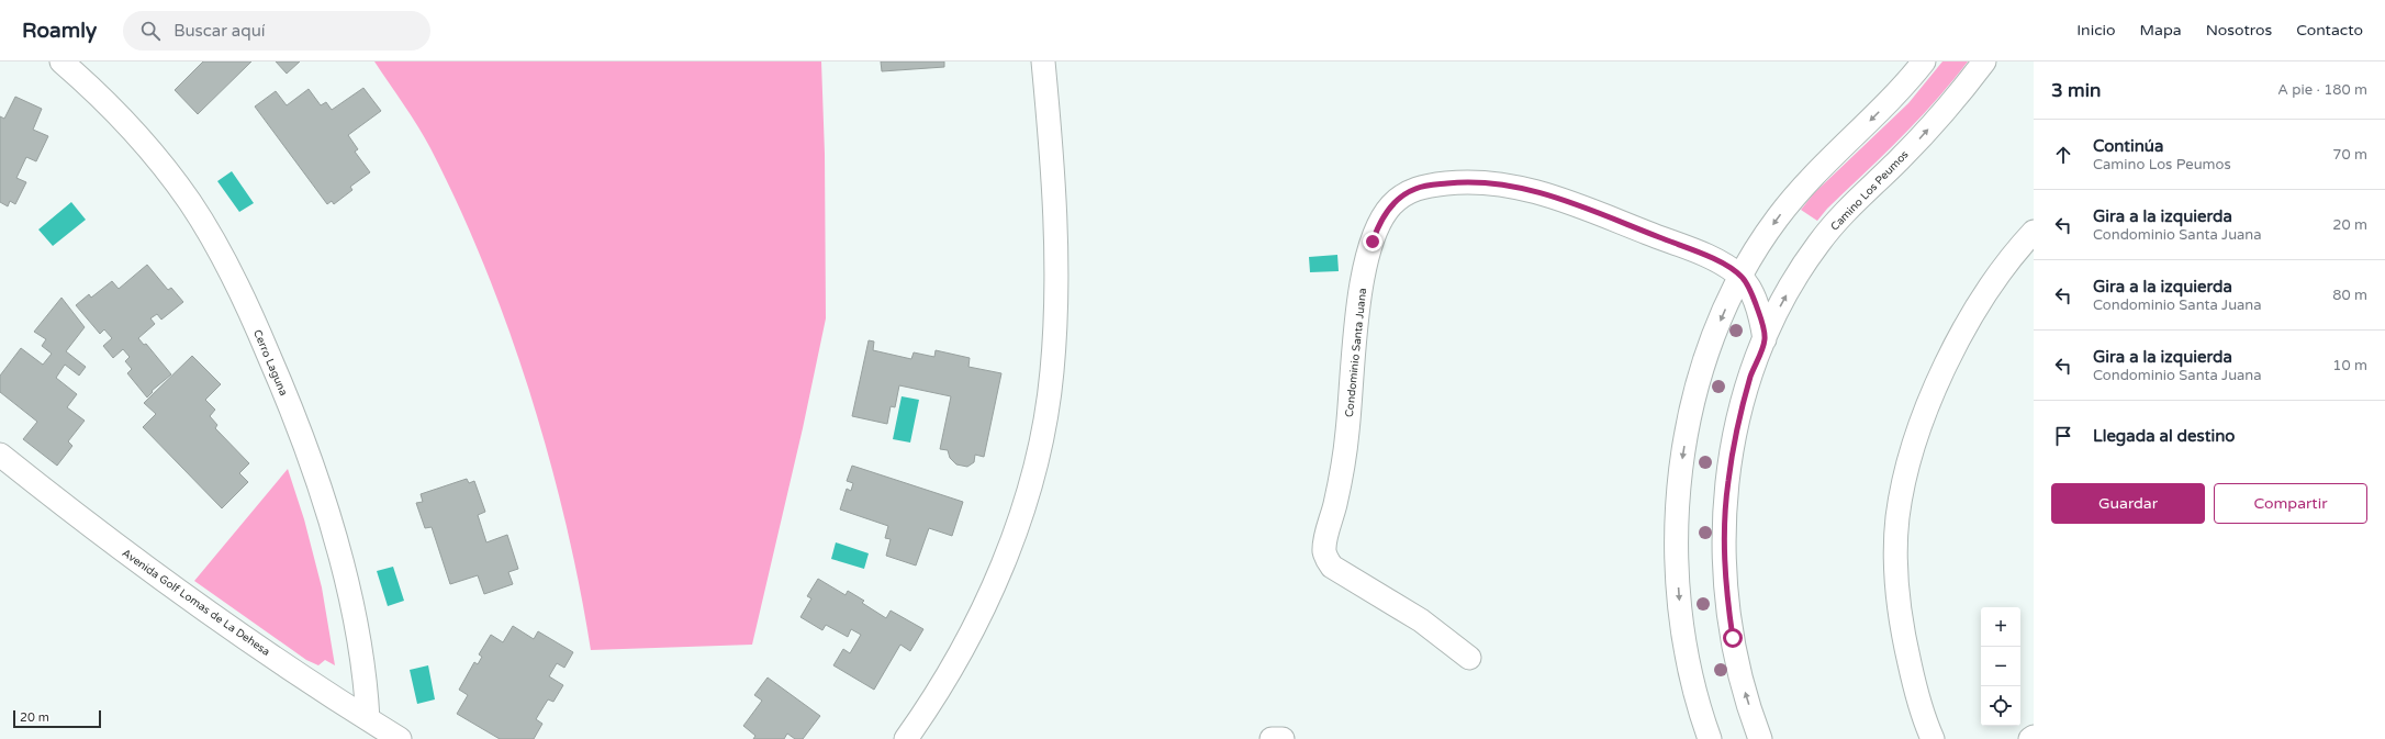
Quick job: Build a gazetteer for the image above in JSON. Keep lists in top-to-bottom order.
{
  "streets": {
    "street": [
      "Camino Los Peumos",
      "Condominio Santa Juana",
      "Cerro Laguna",
      "Avenida Golf Lomas de La Dehesa"
    ]
  },
  "crossings": [
    ["Camino Los Peumos", "Condominio Santa Juana"],
    ["Cerro Laguna", "Avenida Golf Lomas de La Dehesa"]
  ],
  "scale_bar": "20 m",
  "page": {
    "header": "Roamly",
    "search": "Buscar aquí",
    "nav": [
      "Inicio",
      "Mapa",
      "Nosotros",
      "Contacto"
    ],
    "heading": ["3 min", "A pie · 180 m"],
    "list": [
      ["Continúa", "Camino Los Peumos", "70 m"],
      ["Gira a la izquierda", "Condominio Santa Juana", "20 m"],
      ["Gira a la izquierda", "Condominio Santa Juana", "80 m"],
      ["Gira a la izquierda", "Condominio Santa Juana", "10 m"],
      "Llegada al destino"
    ],
    "buttons": ["Guardar", "Compartir"],
    "map_buttons": ["+", "−"],
    "scale": "20 m"
  }
}
